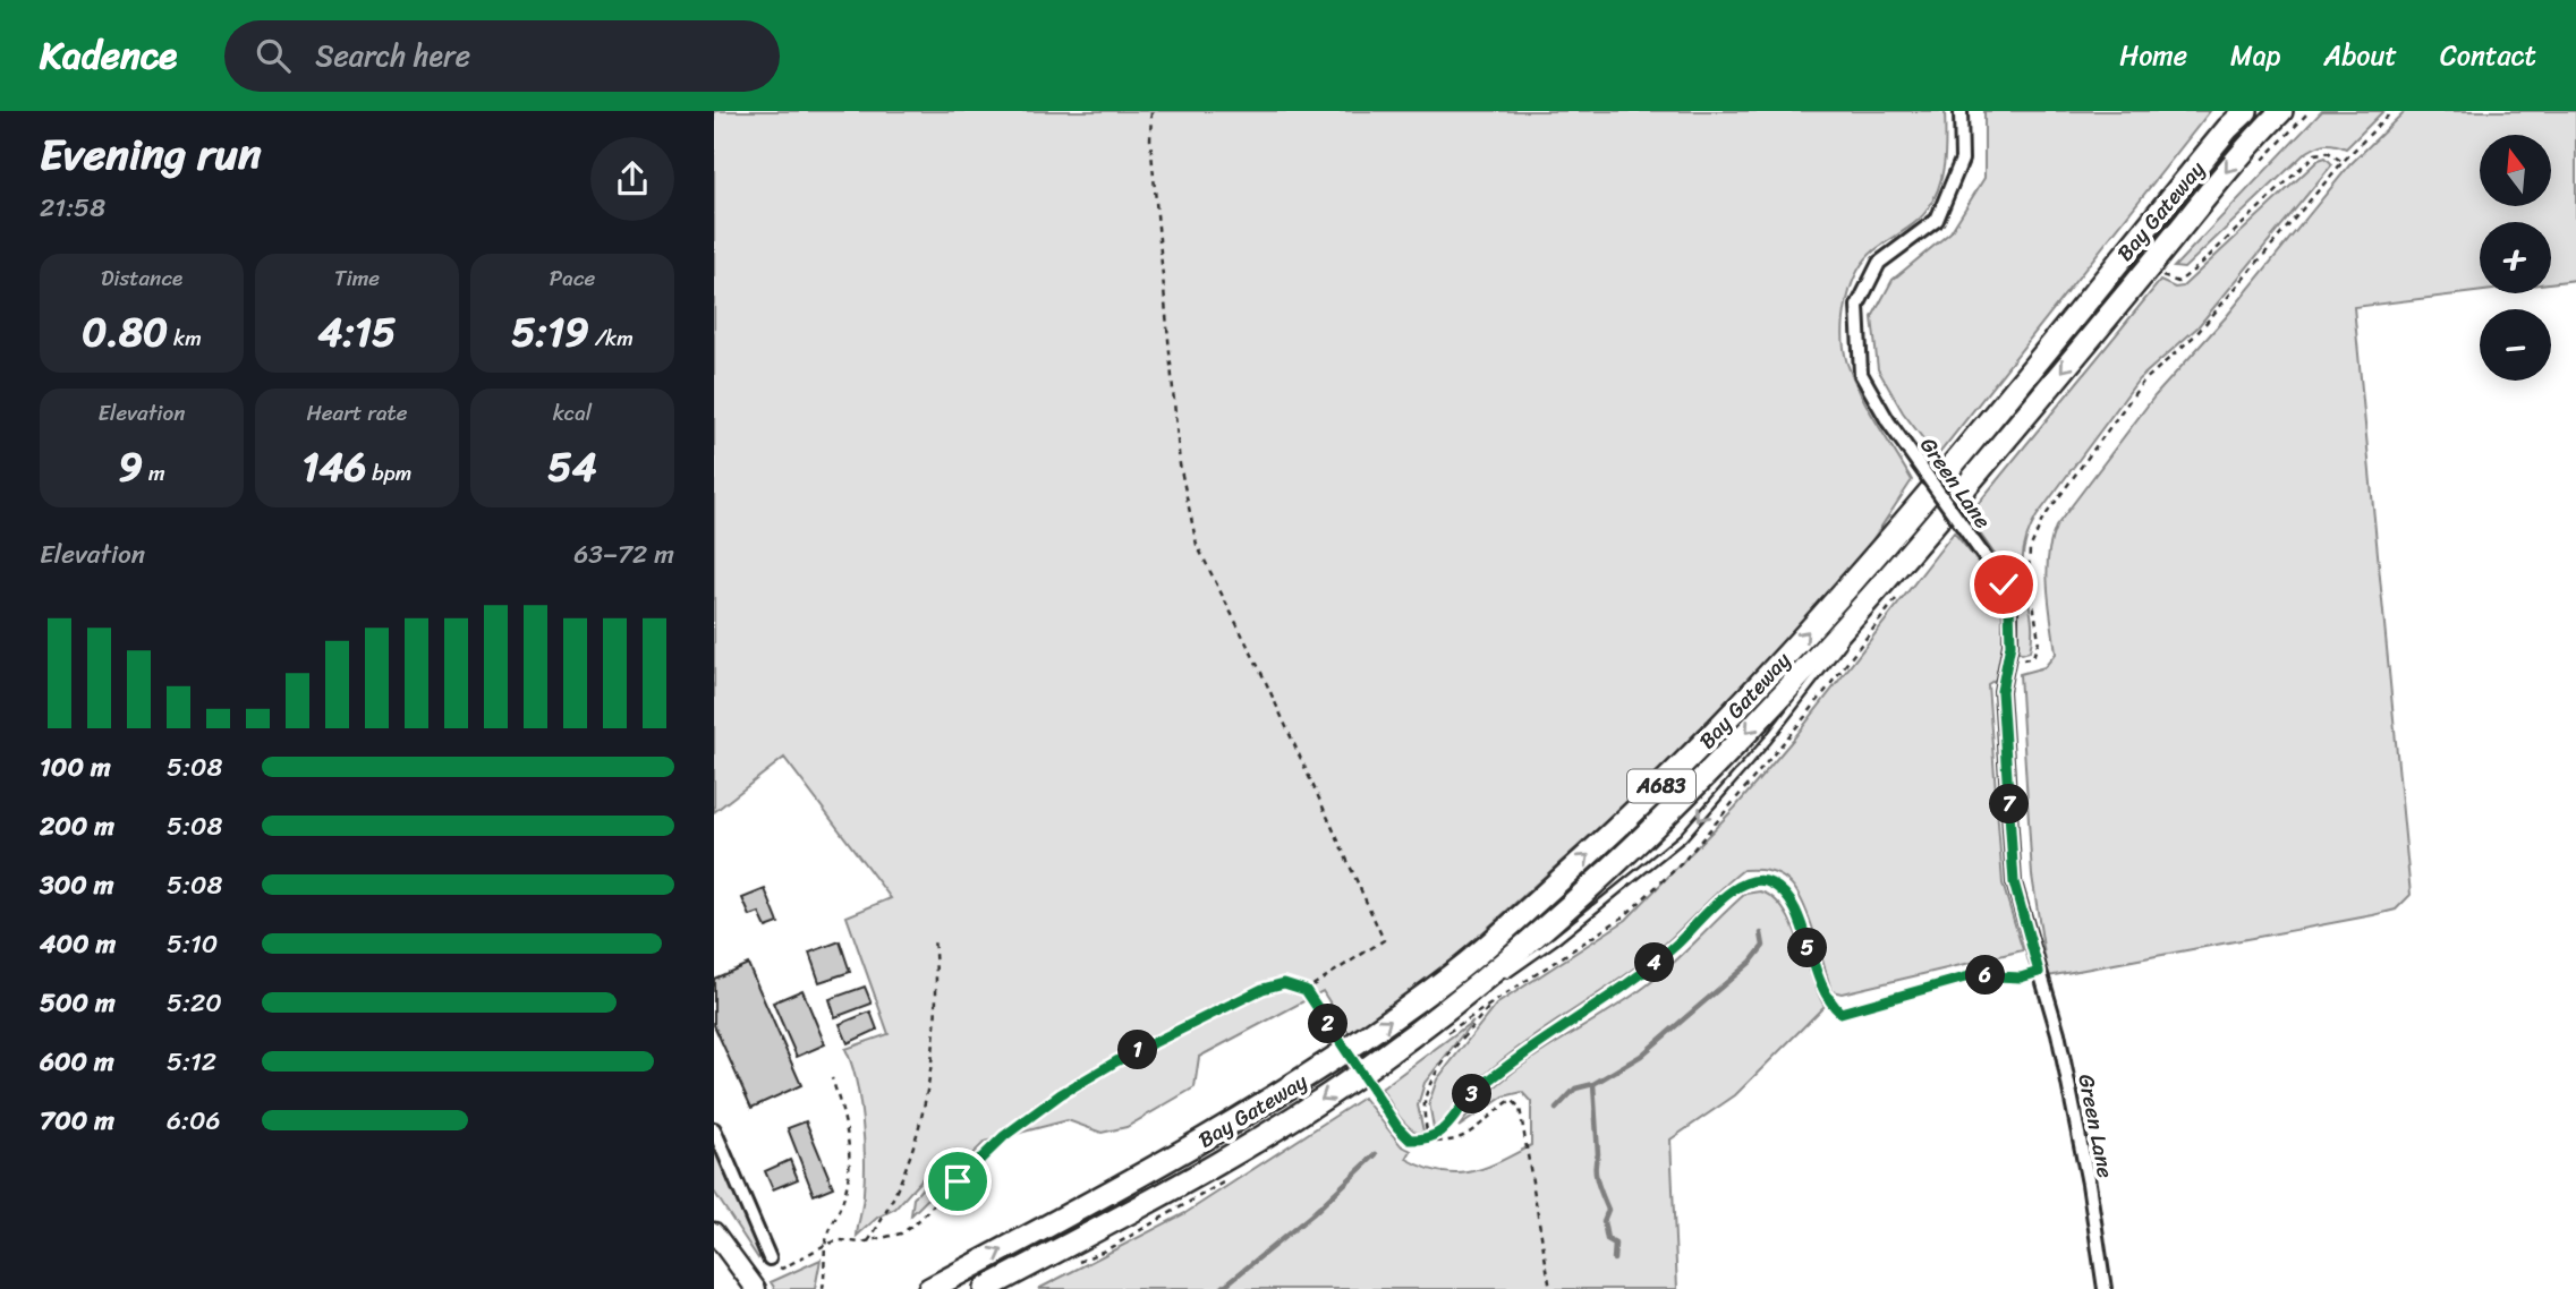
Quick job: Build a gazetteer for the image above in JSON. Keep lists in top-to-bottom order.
{
  "streets": {
    "highway": ["Bay Gateway", "A683"],
    "street": ["Green Lane"]
  },
  "north": "top",
  "page": {
    "header": "Kadence",
    "search": "Search here",
    "nav": [
      "Home",
      "Map",
      "About",
      "Contact"
    ],
    "heading": ["Evening run", "21:58"],
    "map_buttons": ["+", "−"],
    "stats": [
      ["Distance", "0.80 km"],
      ["Time", "4:15"],
      ["Pace", "5:19 /km"],
      ["Elevation", "9 m"],
      ["Heart rate", "146 bpm"],
      ["kcal", "54"]
    ],
    "chart": ["Elevation", "63–72 m"],
    "list": [
      {
        "name": "100 m",
        "note": "5:08"
      },
      {
        "name": "200 m",
        "note": "5:08"
      },
      {
        "name": "300 m",
        "note": "5:08"
      },
      {
        "name": "400 m",
        "note": "5:10"
      },
      {
        "name": "500 m",
        "note": "5:20"
      },
      {
        "name": "600 m",
        "note": "5:12"
      },
      {
        "name": "700 m",
        "note": "6:06"
      }
    ],
    "pins": [
      "7",
      "5",
      "4",
      "6",
      "2",
      "1",
      "3"
    ]
  }
}
